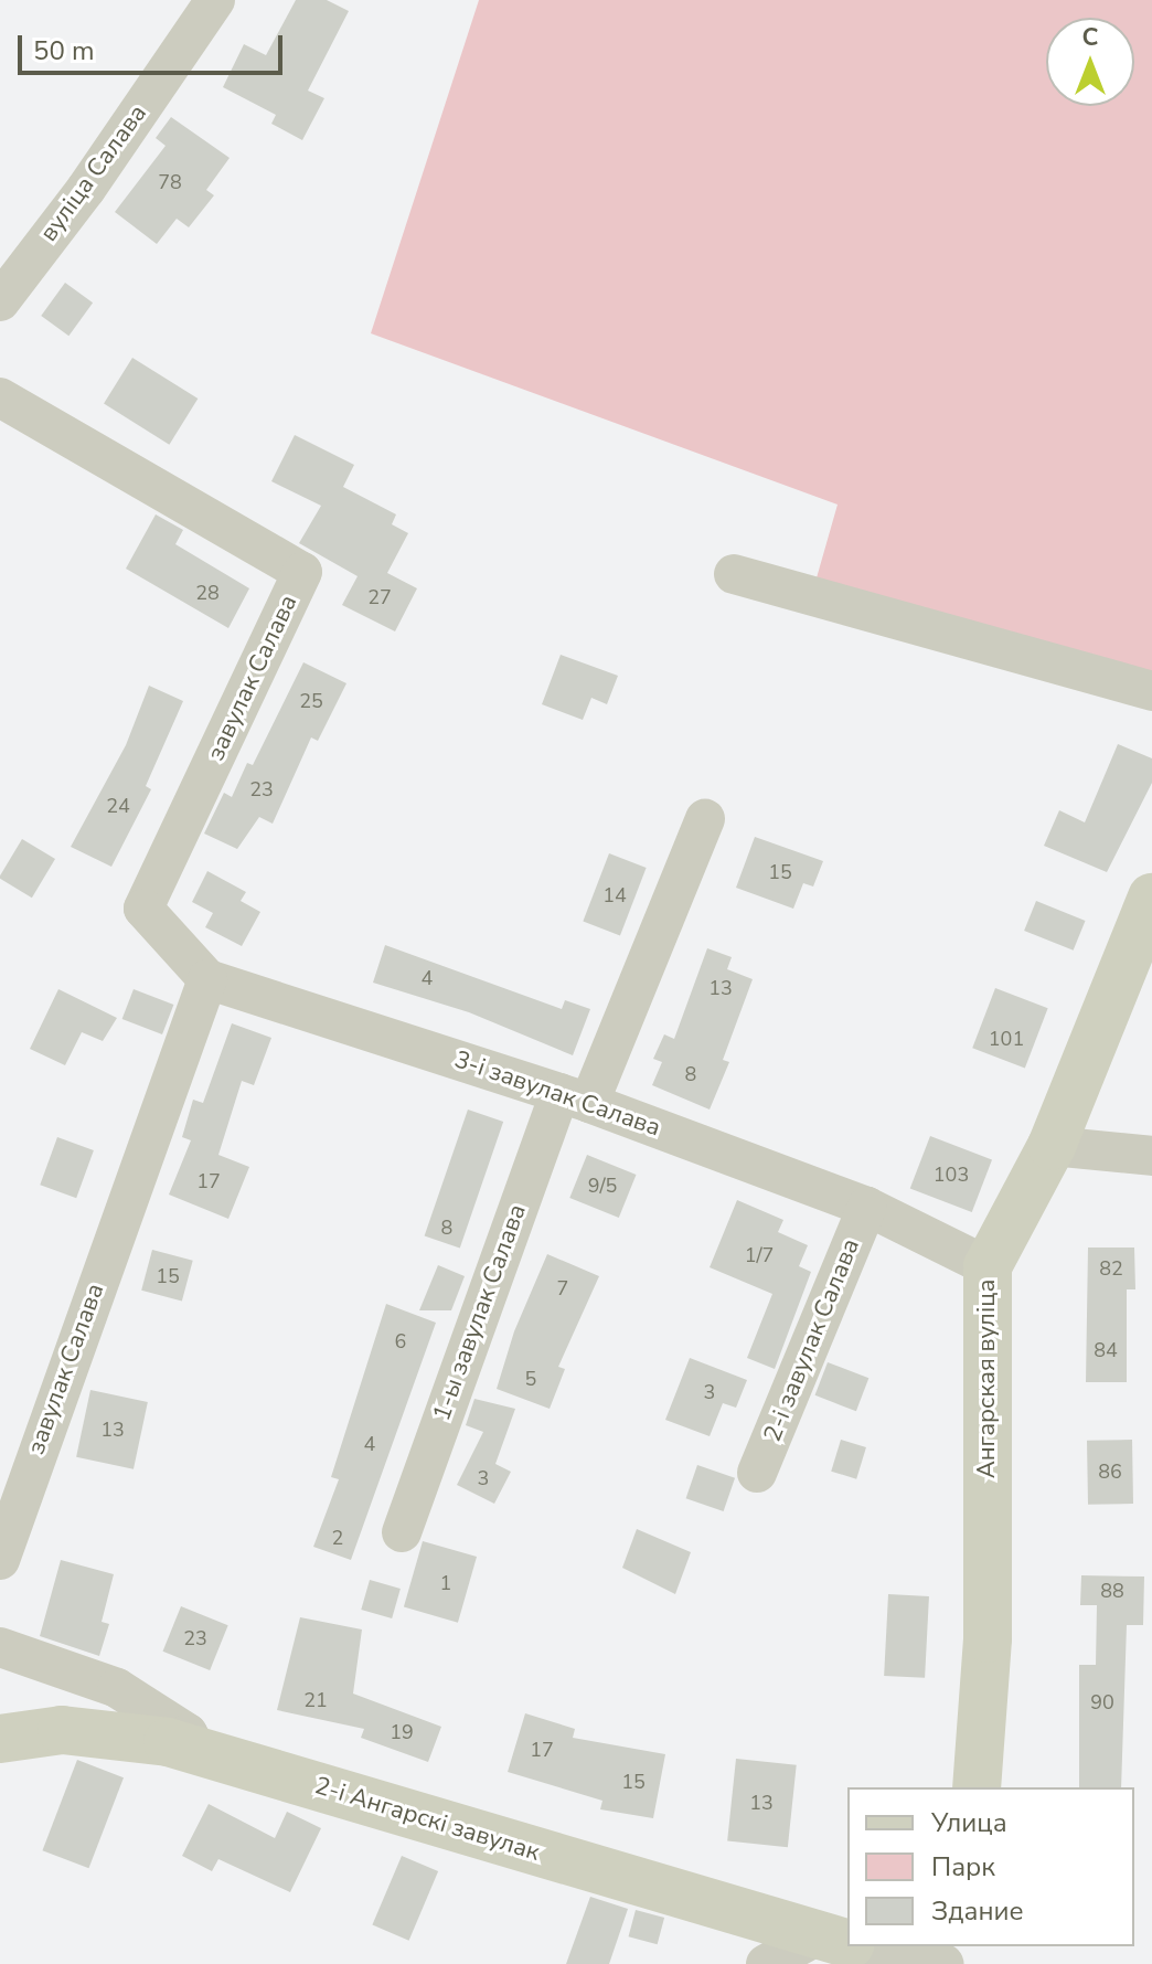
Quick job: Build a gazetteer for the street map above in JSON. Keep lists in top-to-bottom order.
{
  "streets": {
    "street": [
      "вуліца Салава",
      "завулак Салава",
      "3-і завулак Салава",
      "1-ы завулак Салава",
      "2-і завулак Салава",
      "Ангарская вуліца",
      "2-і Ангарскі завулак"
    ]
  },
  "crossings": [
    ["завулак Салава", "3-і завулак Салава"],
    ["3-і завулак Салава", "1-ы завулак Салава"],
    ["3-і завулак Салава", "2-і завулак Салава"],
    ["3-і завулак Салава", "Ангарская вуліца"]
  ],
  "house_numbers": [
    "78",
    "28",
    "27",
    "25",
    "23",
    "24",
    "15",
    "14",
    "4",
    "13",
    "101",
    "8",
    "103",
    "17",
    "9/5",
    "8",
    "1/7",
    "82",
    "15",
    "7",
    "6",
    "84",
    "5",
    "3",
    "13",
    "4",
    "86",
    "3",
    "2",
    "1",
    "88",
    "23",
    "21",
    "90",
    "19",
    "17",
    "15",
    "13"
  ],
  "legend": ["Улица", "Парк", "Здание"],
  "scale_bar": "50 m",
  "north": "top"
}
